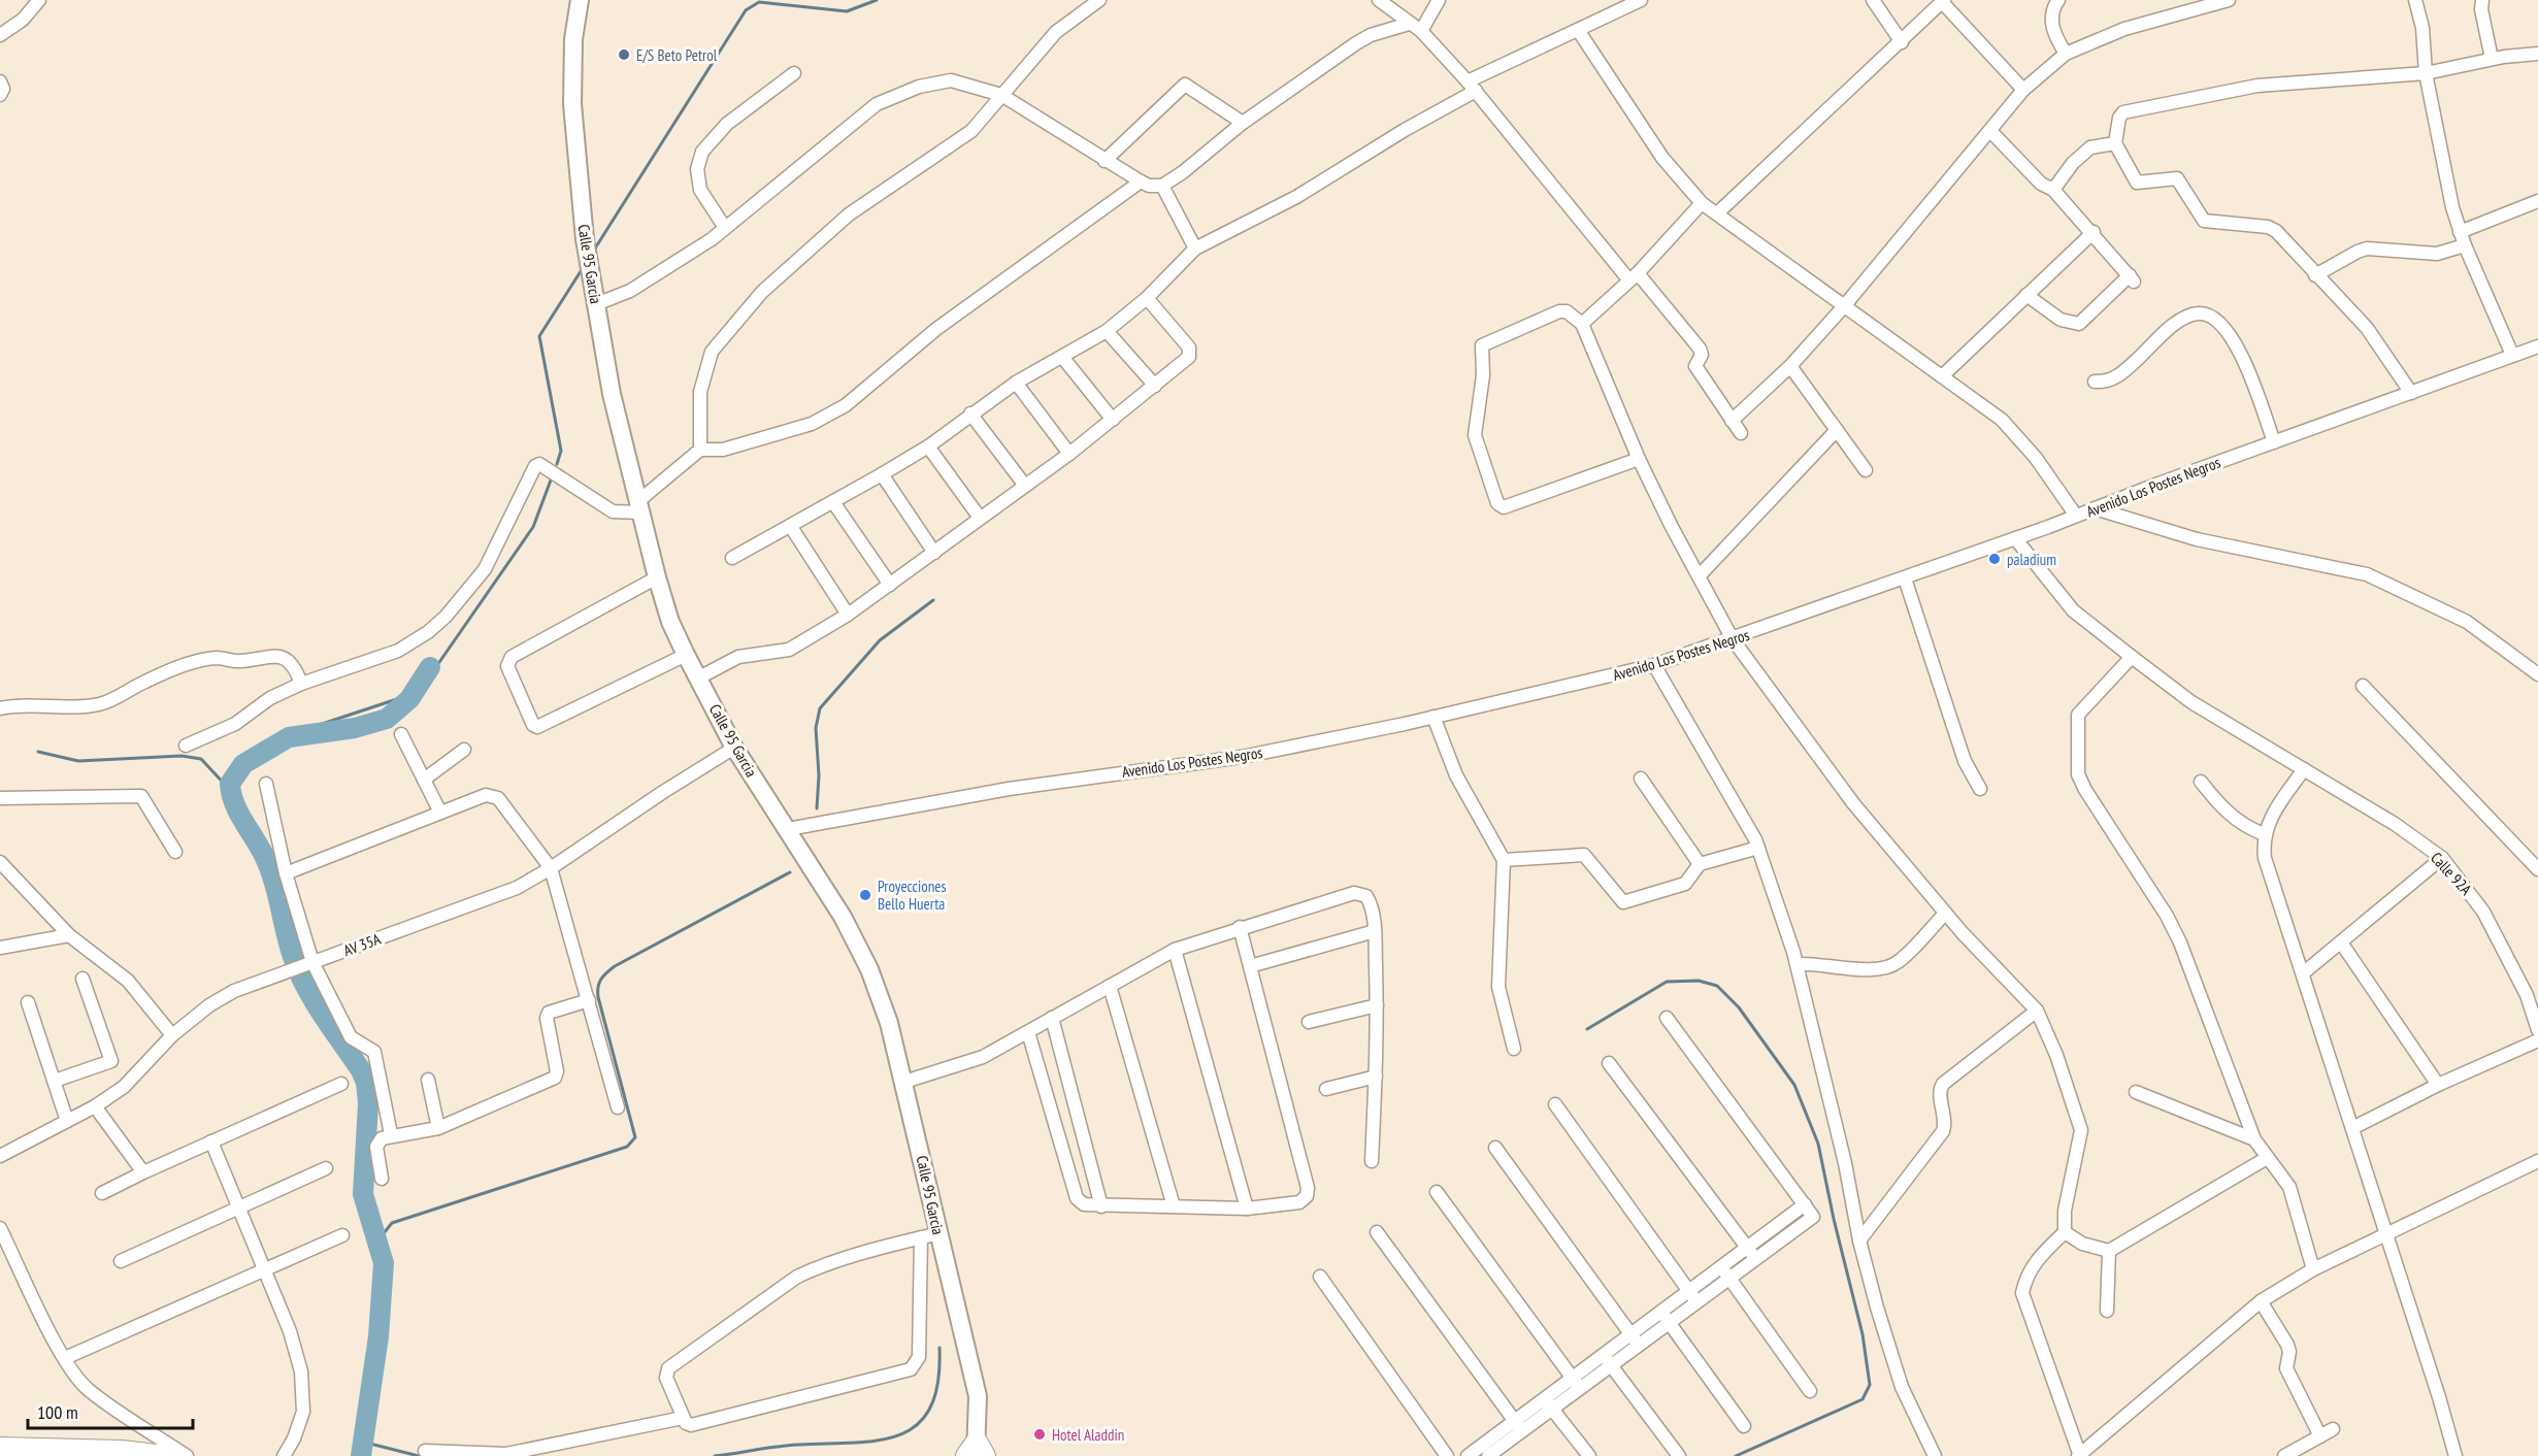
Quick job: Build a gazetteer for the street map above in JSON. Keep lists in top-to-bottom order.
{
  "streets": {
    "street": [
      "Calle 95 Garcia",
      "Avenido Los Postes Negros",
      "Calle 92A",
      "AV 35A"
    ]
  },
  "crossings": [
    ["Calle 95 Garcia", "Avenido Los Postes Negros"],
    ["Calle 95 Garcia", "AV 35A"],
    ["Avenido Los Postes Negros", "Calle 92A"]
  ],
  "places": [
    "E/S Beto Petrol",
    "paladium",
    "Proyecciones Bello Huerta",
    "Hotel Aladdin"
  ],
  "scale_bar": "100 m"
}
